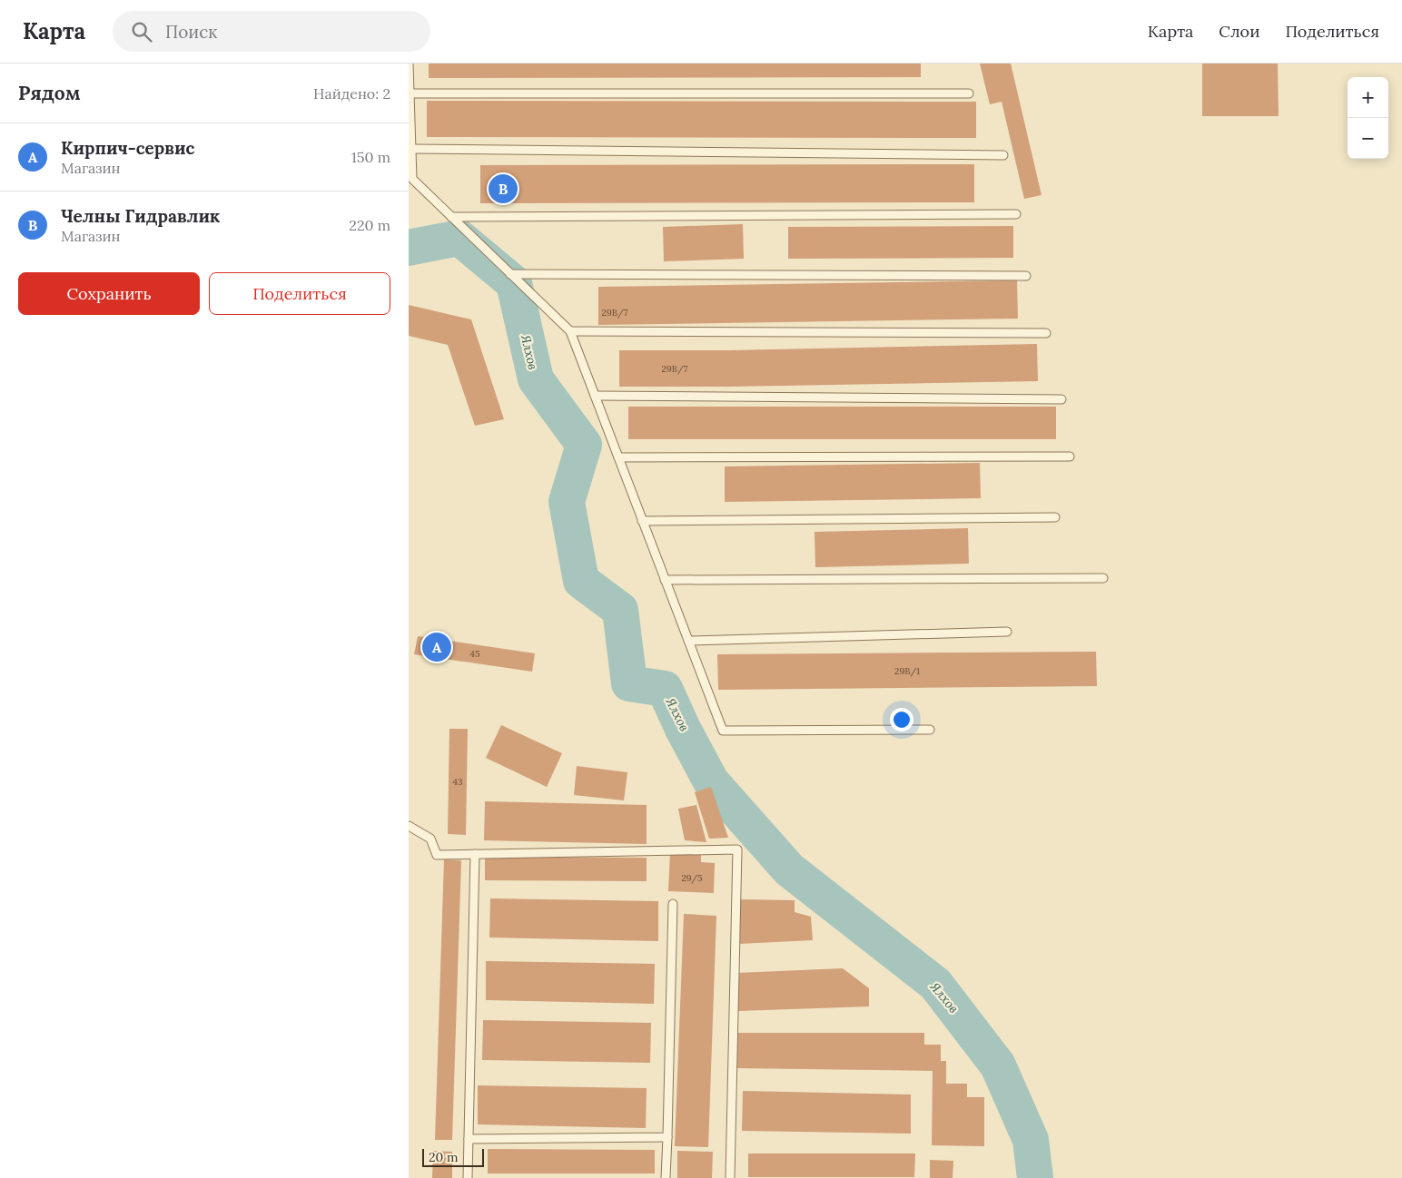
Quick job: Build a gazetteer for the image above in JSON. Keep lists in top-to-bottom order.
{
  "water": ["Ялхов"],
  "house_numbers": [
    "29В/7",
    "29В/7",
    "45",
    "29В/1",
    "43",
    "29/5"
  ],
  "scale_bar": "20 m",
  "page": {
    "header": "Карта",
    "search": "Поиск",
    "nav": ["Карта", "Слои", "Поделиться"],
    "heading": ["Рядом", "Найдено: 2"],
    "map_buttons": ["+", "−"],
    "list": [
      {
        "mark": "A",
        "name": "Кирпич-сервис",
        "note": "Магазин",
        "value": "150 m"
      },
      {
        "mark": "B",
        "name": "Челны Гидравлик",
        "note": "Магазин",
        "value": "220 m"
      }
    ],
    "pins": ["B", "A"],
    "buttons": ["Сохранить", "Поделиться"],
    "scale": "20 m"
  }
}
